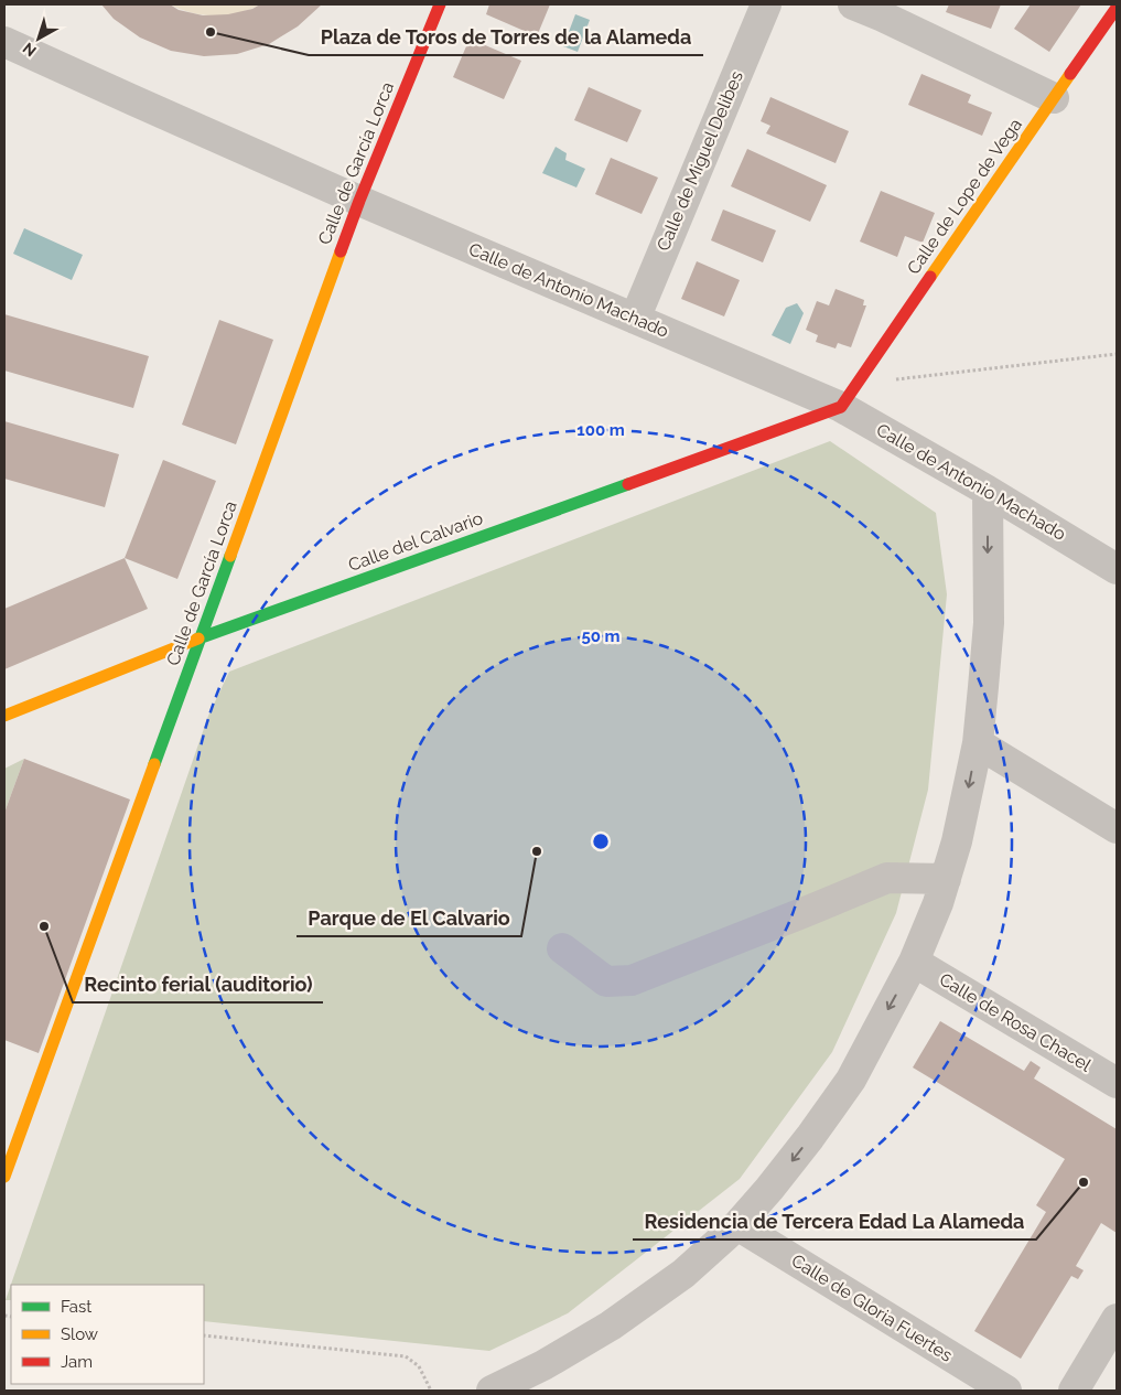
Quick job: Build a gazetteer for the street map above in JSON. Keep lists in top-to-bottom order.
{
  "streets": {
    "street": [
      "Calle de Miguel Delibes",
      "Calle de García Lorca",
      "Calle de Lope de Vega",
      "Calle de Antonio Machado",
      "Calle del Calvario",
      "Calle de Rosa Chacel",
      "Calle de Gloria Fuertes"
    ]
  },
  "crossings": [
    ["Calle de Miguel Delibes", "Calle de Antonio Machado"],
    ["Calle de García Lorca", "Calle de Antonio Machado"],
    ["Calle de García Lorca", "Calle del Calvario"],
    ["Calle de Lope de Vega", "Calle de Antonio Machado"],
    ["Calle de Lope de Vega", "Calle del Calvario"],
    ["Calle de Antonio Machado", "Calle del Calvario"]
  ],
  "places": [
    "Plaza de Toros de Torres de la Alameda",
    "Parque de El Calvario",
    "Recinto ferial (auditorio)",
    "Residencia de Tercera Edad La Alameda"
  ],
  "legend": ["Fast", "Slow", "Jam"],
  "north": "bottom left",
  "rings": ["100 m", "50 m"]
}
